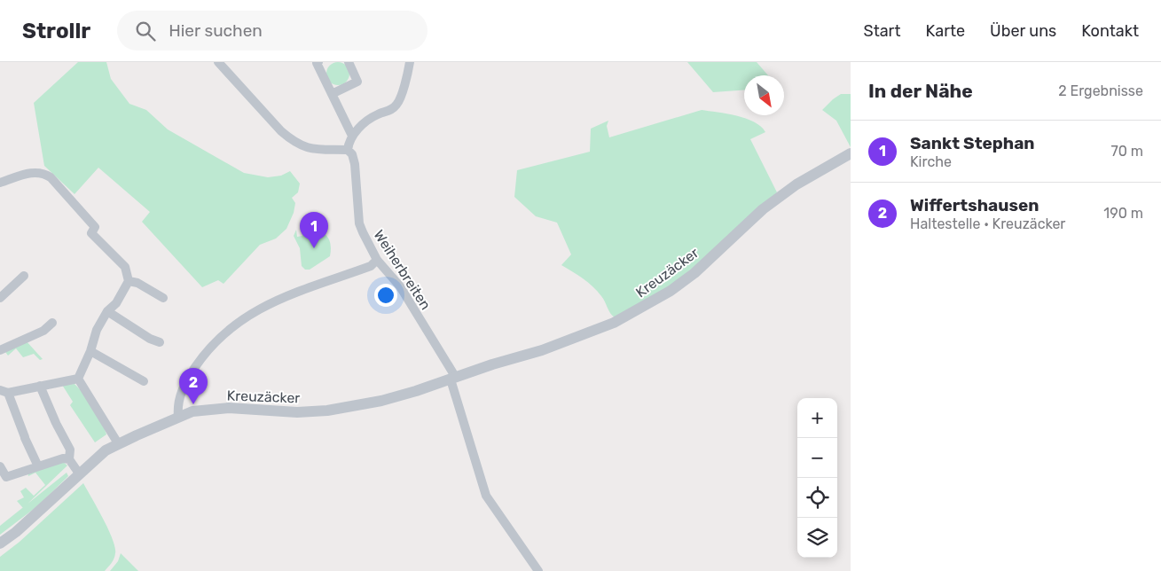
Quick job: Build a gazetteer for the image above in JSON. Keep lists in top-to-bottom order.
{
  "streets": {
    "street": ["Weiherbreiten", "Kreuzäcker"]
  },
  "crossings": [
    ["Weiherbreiten", "Kreuzäcker"]
  ],
  "north": "bottom right",
  "page": {
    "header": "Strollr",
    "search": "Hier suchen",
    "nav": [
      "Start",
      "Karte",
      "Über uns",
      "Kontakt"
    ],
    "heading": ["In der Nähe", "2 Ergebnisse"],
    "list": [
      {
        "mark": "1",
        "name": "Sankt Stephan",
        "note": "Kirche",
        "value": "70 m"
      },
      {
        "mark": "2",
        "name": "Wiffertshausen",
        "note": "Haltestelle · Kreuzäcker",
        "value": "190 m"
      }
    ],
    "pins": ["1", "2"],
    "map_buttons": ["+", "−"]
  }
}
